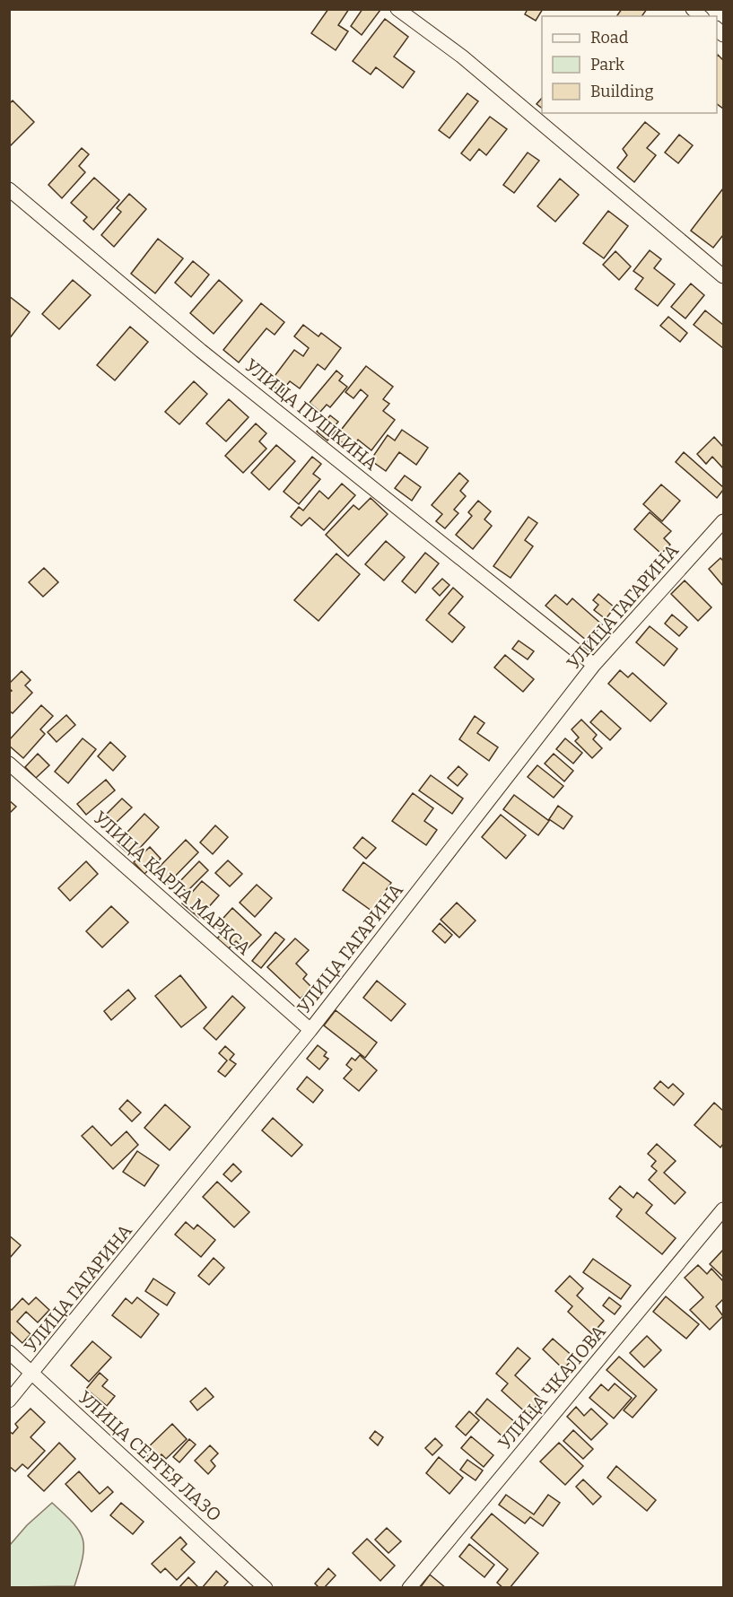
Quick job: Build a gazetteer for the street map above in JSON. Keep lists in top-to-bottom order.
{
  "streets": {
    "street": [
      "УЛИЦА ПУШКИНА",
      "УЛИЦА ГАГАРИНА",
      "УЛИЦА КАРЛА МАРКСА",
      "УЛИЦА ЧКАЛОВА",
      "УЛИЦА СЕРГЕЯ ЛАЗО"
    ]
  },
  "crossings": [
    ["УЛИЦА ПУШКИНА", "УЛИЦА ГАГАРИНА"],
    ["УЛИЦА ГАГАРИНА", "УЛИЦА КАРЛА МАРКСА"],
    ["УЛИЦА ГАГАРИНА", "УЛИЦА СЕРГЕЯ ЛАЗО"]
  ],
  "legend": ["Road", "Park", "Building"]
}
